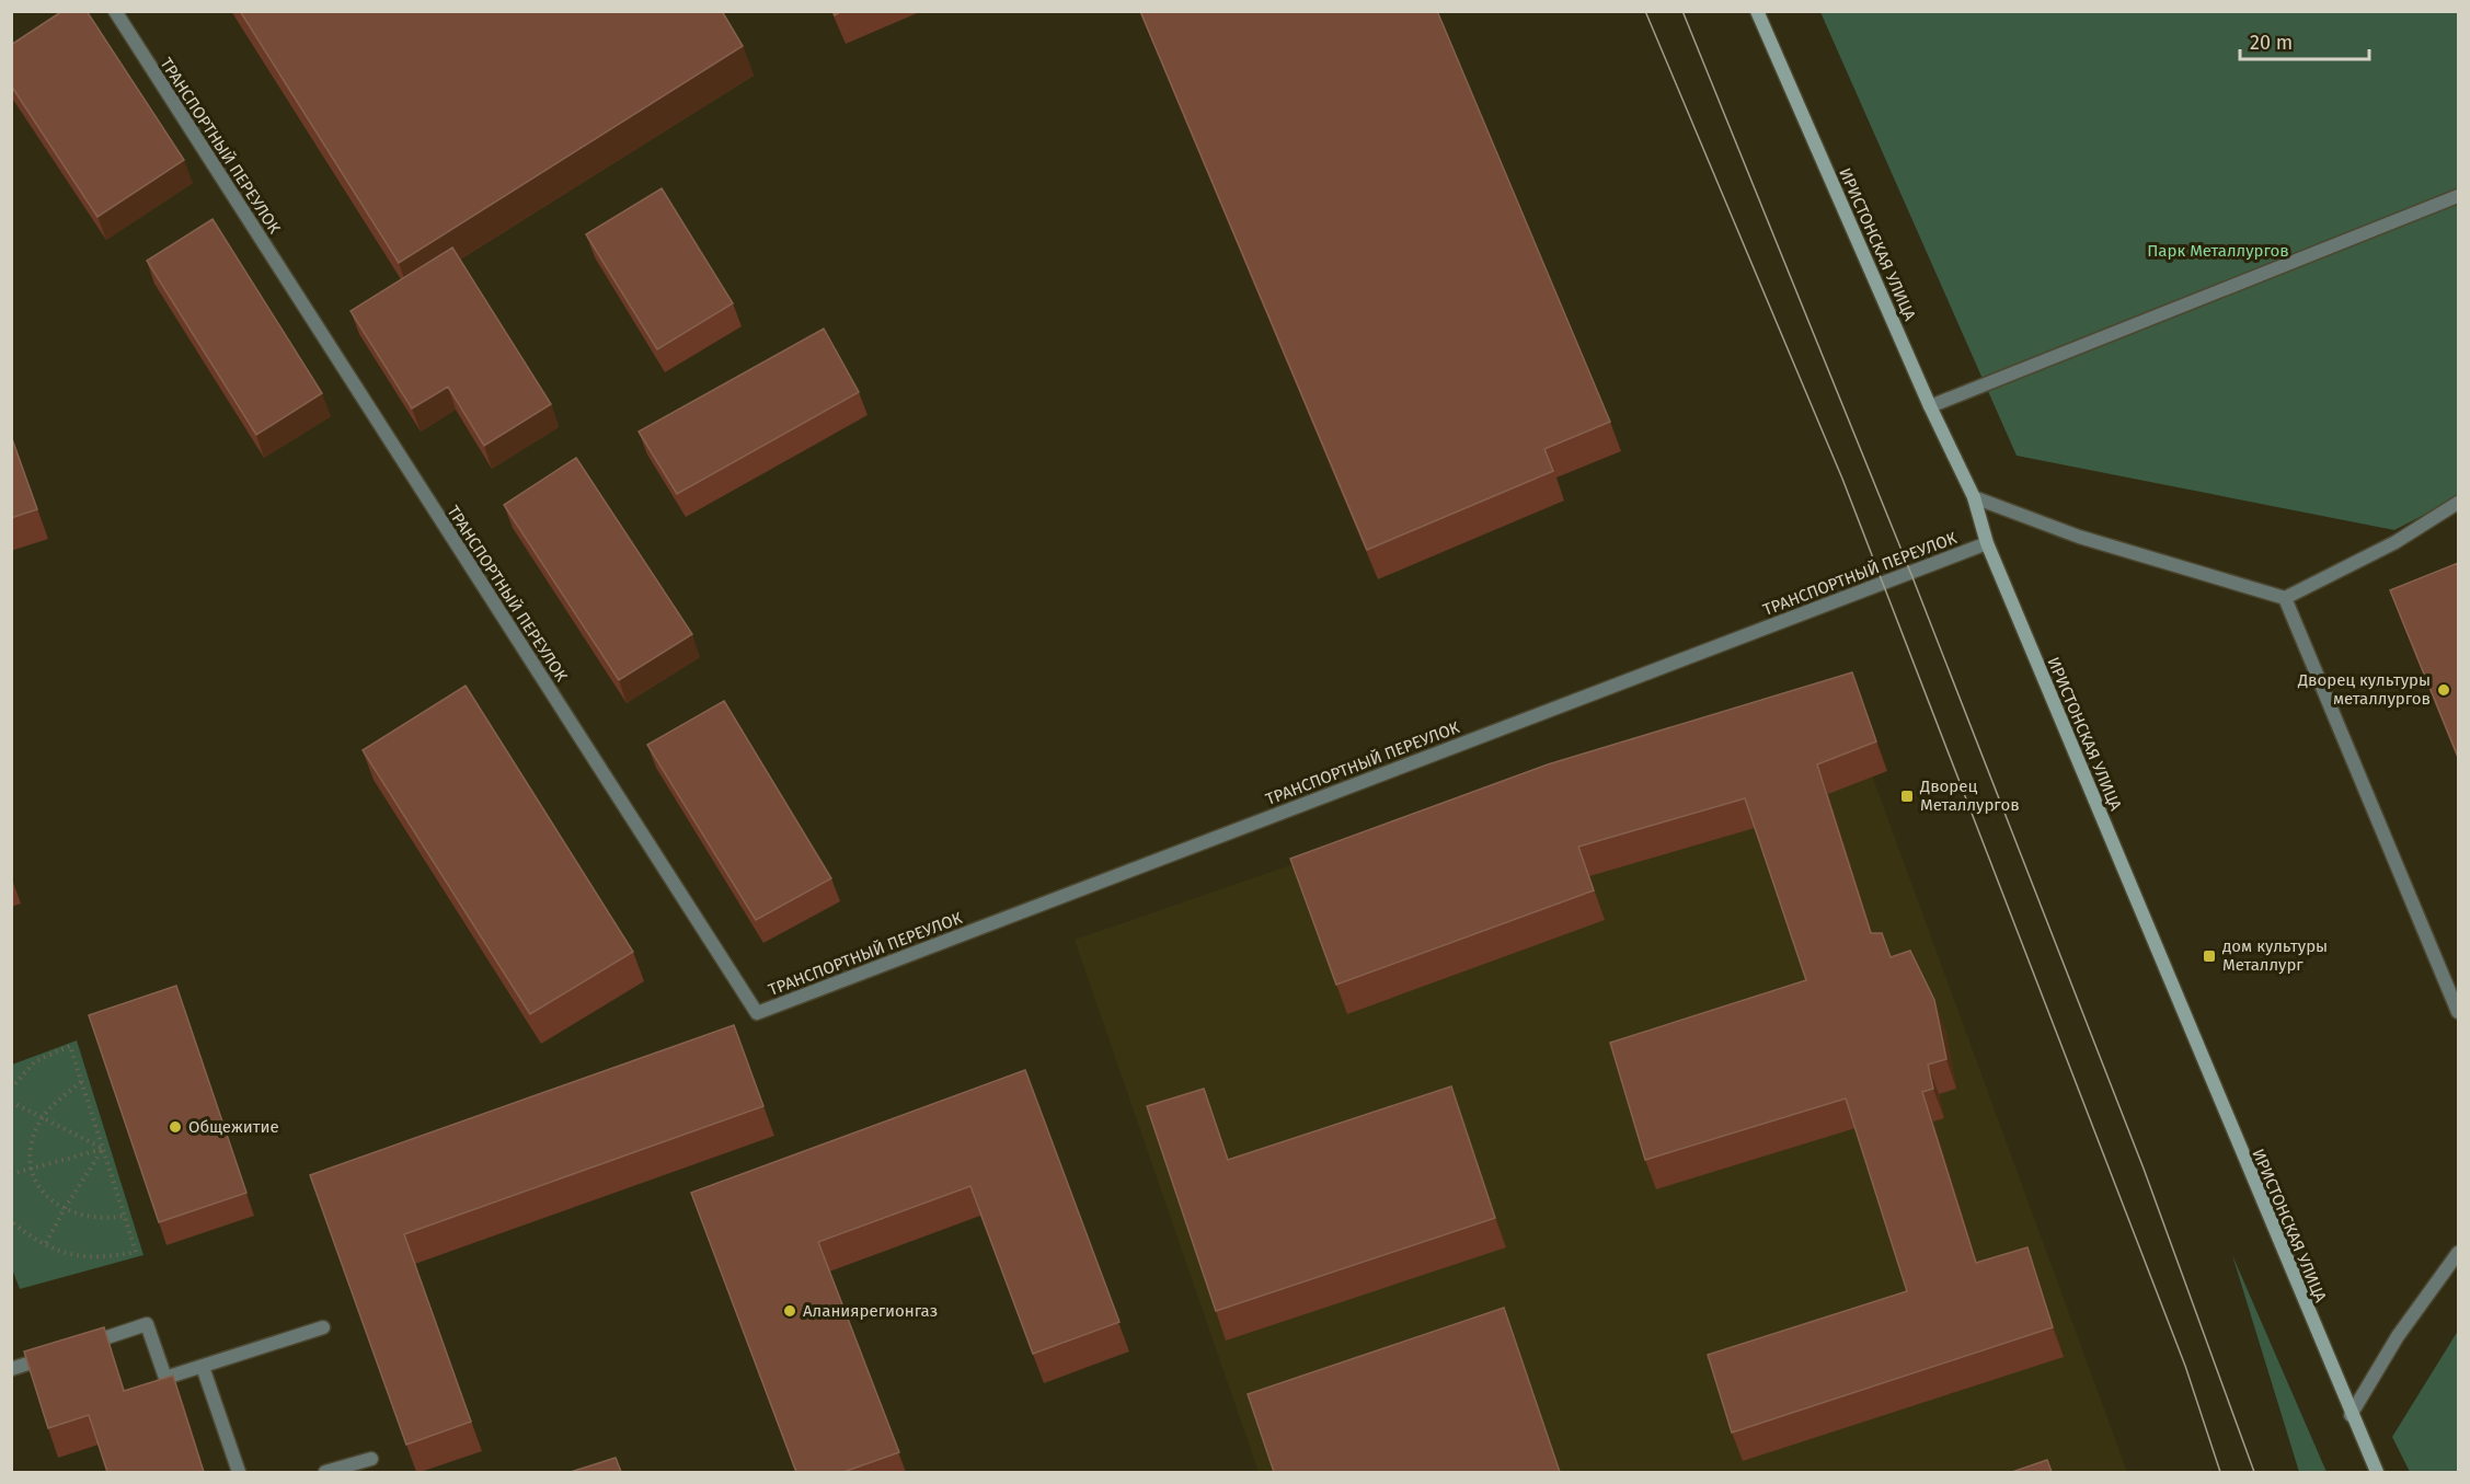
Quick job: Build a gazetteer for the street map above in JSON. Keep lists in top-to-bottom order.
{
  "streets": {
    "main road": ["ИРИСТОНСКАЯ УЛИЦА"],
    "street": ["ТРАНСПОРТНЫЙ ПЕРЕУЛОК"]
  },
  "crossings": [
    ["ТРАНСПОРТНЫЙ ПЕРЕУЛОК", "ИРИСТОНСКАЯ УЛИЦА"]
  ],
  "parks": ["Парк Металлургов"],
  "places": {
    "other": ["Дворец культуры металлургов", "Общежитие", "Аланиярегионгаз"],
    "transit": ["Дворец Металлургов", "дом культуры Металлург"]
  },
  "scale_bar": "20 m"
}
